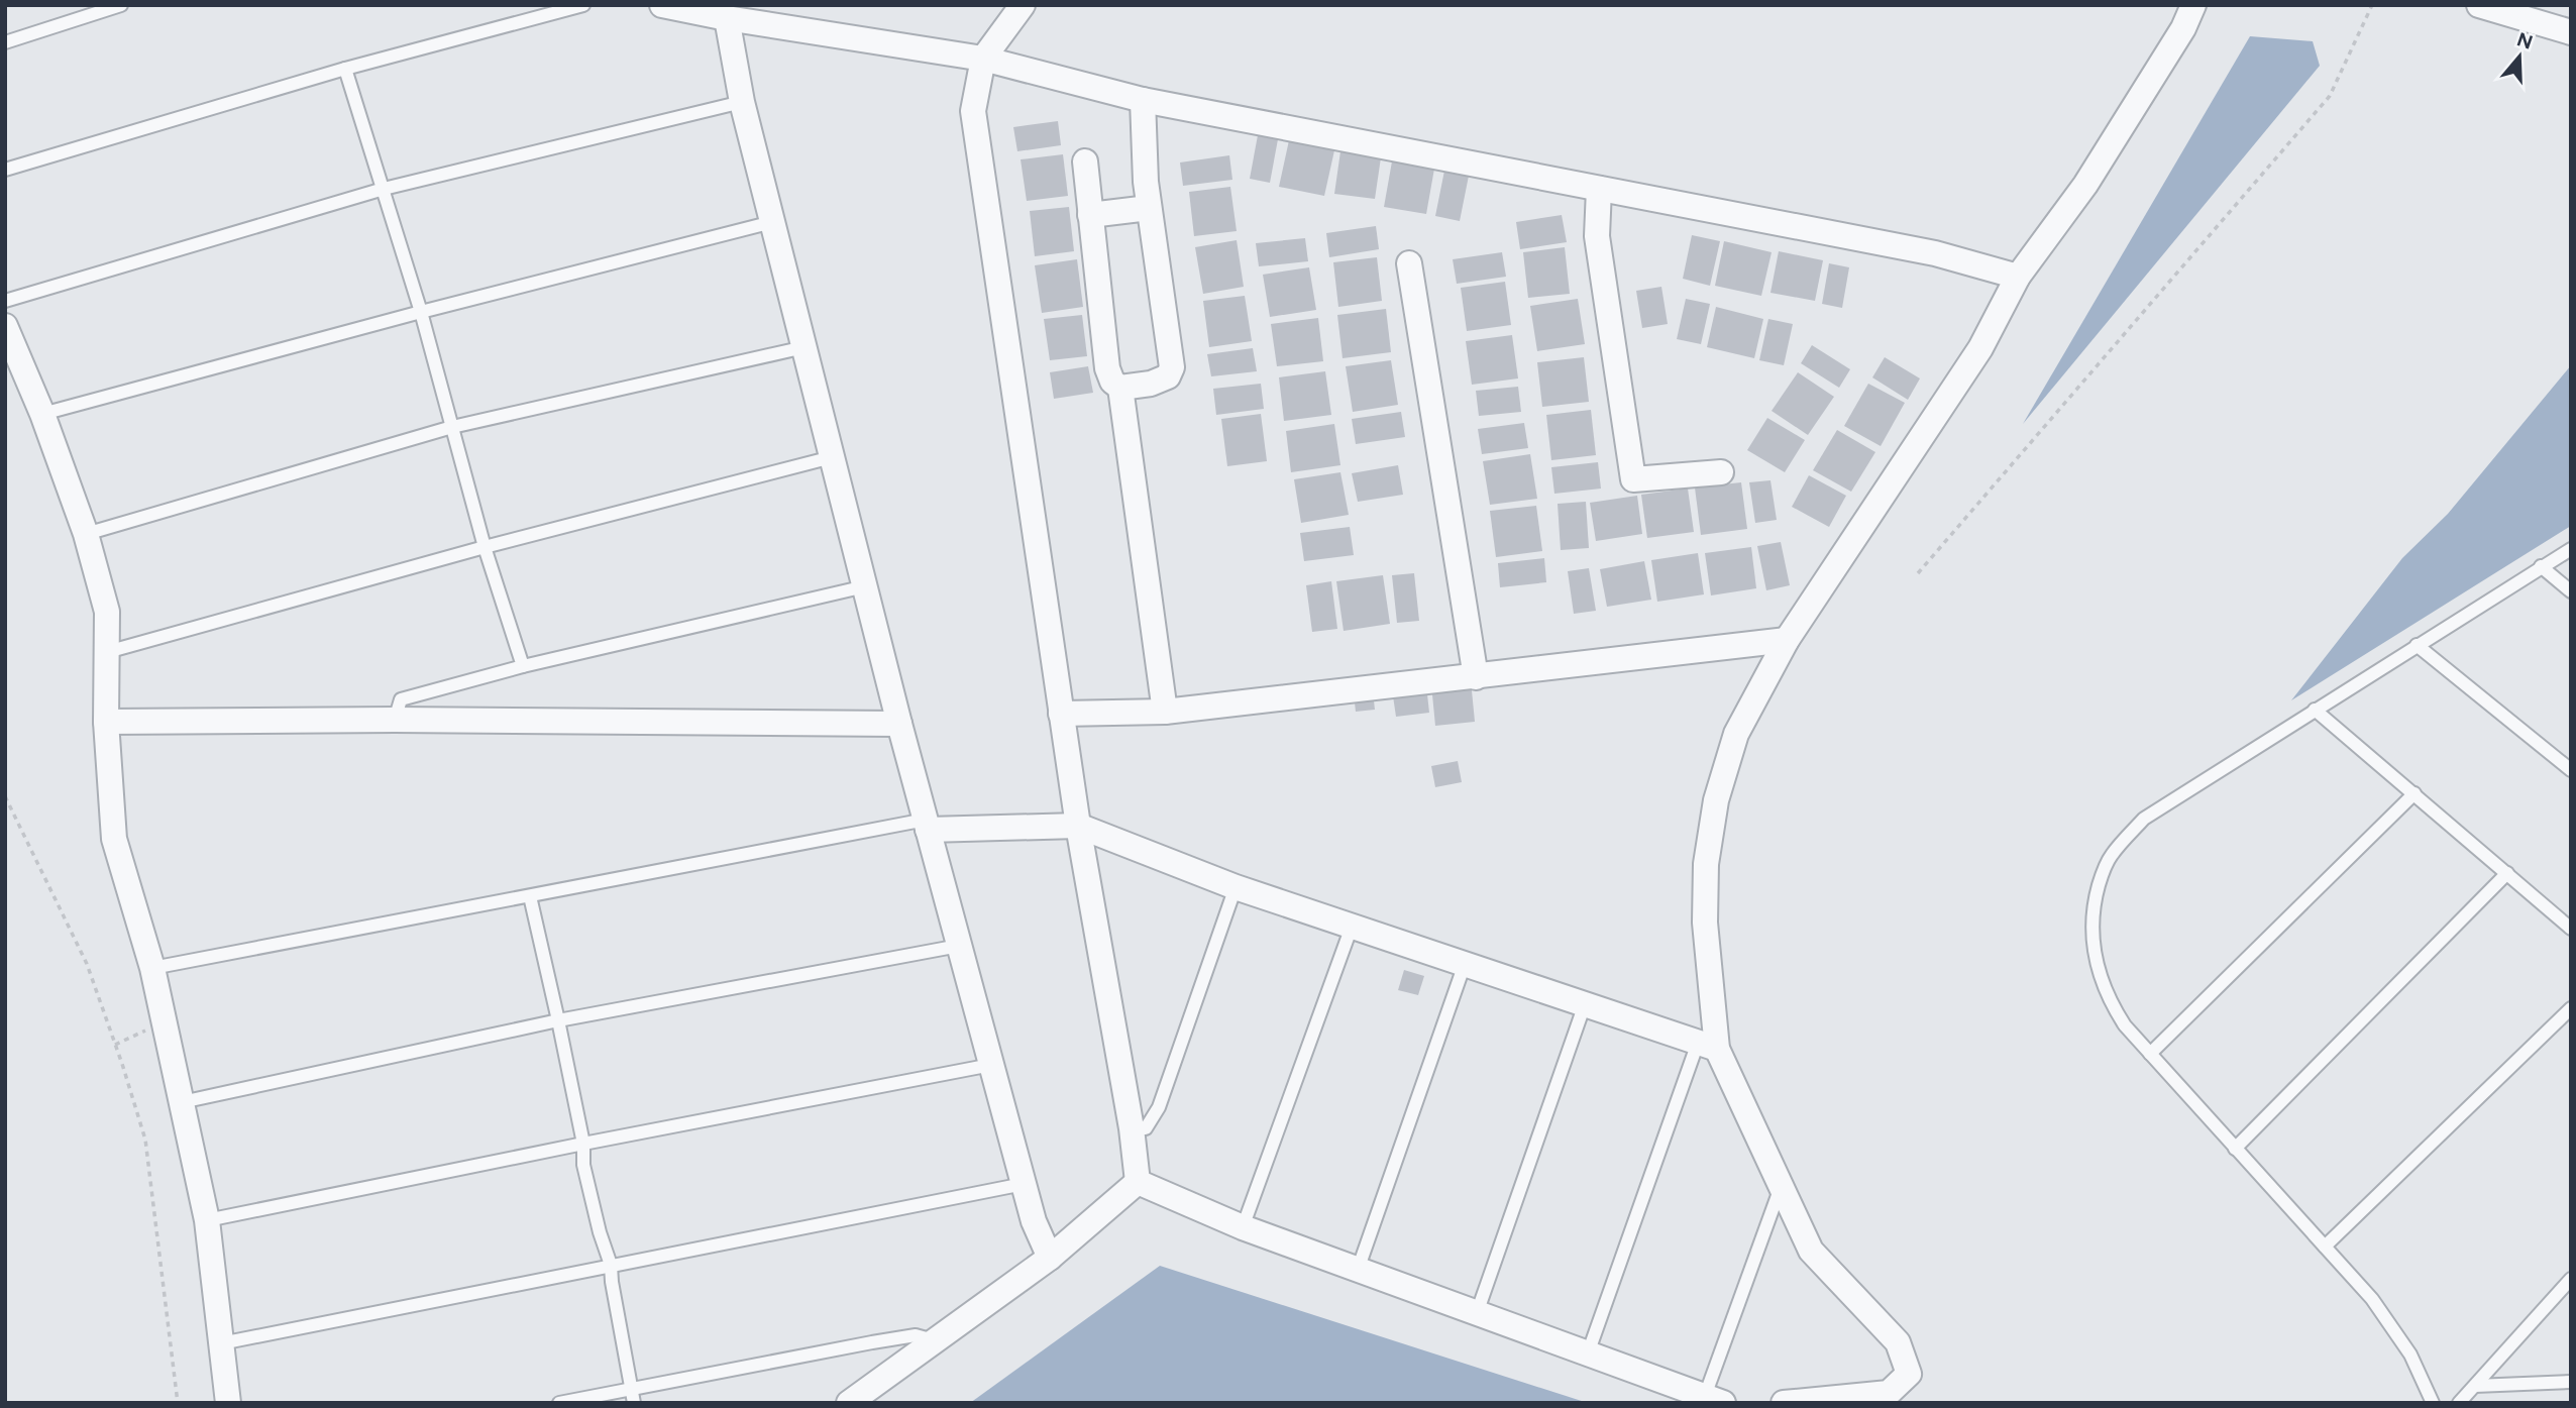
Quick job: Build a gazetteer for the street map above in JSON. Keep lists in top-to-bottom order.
{
  "north": "top"
}
